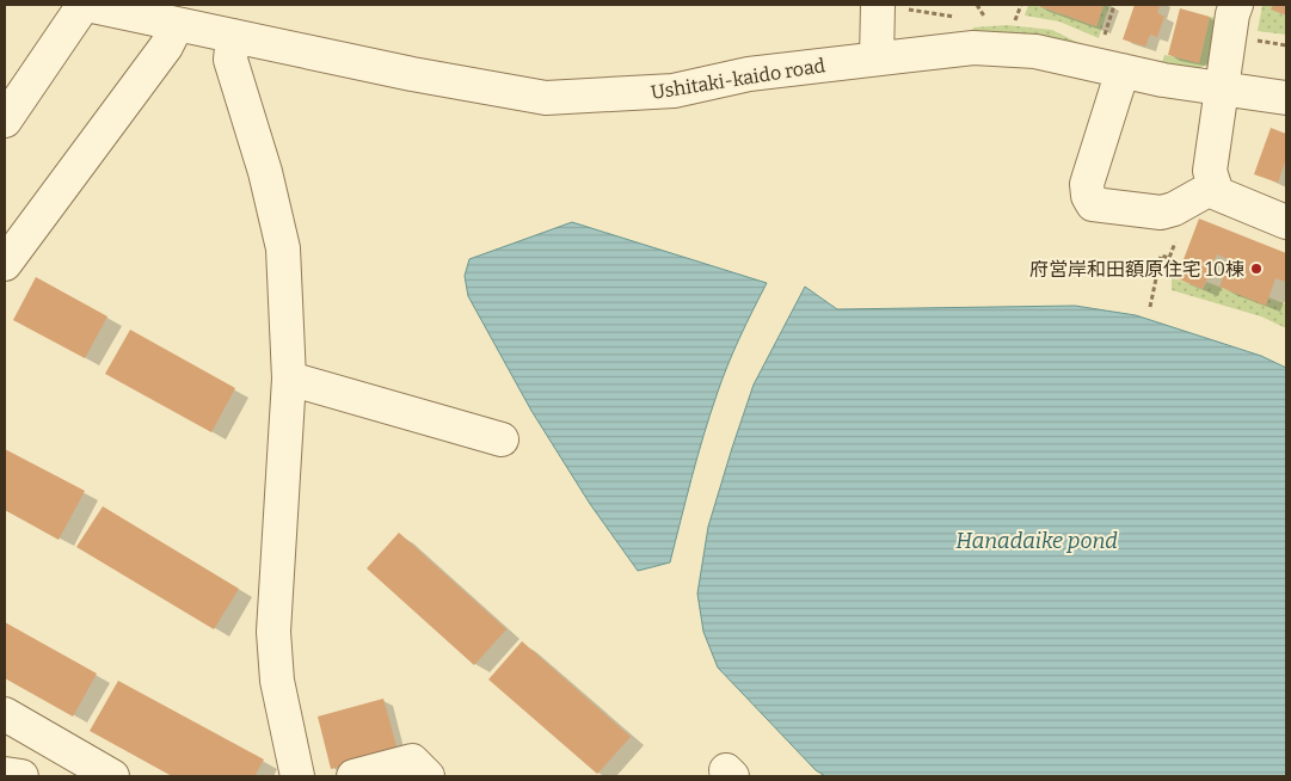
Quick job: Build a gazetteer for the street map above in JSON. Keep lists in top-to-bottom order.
{
  "streets": {
    "street": ["Ushitaki-kaido road"]
  },
  "water": ["Hanadaike pond"],
  "places": ["府営岸和田額原住宅 10棟"]
}
